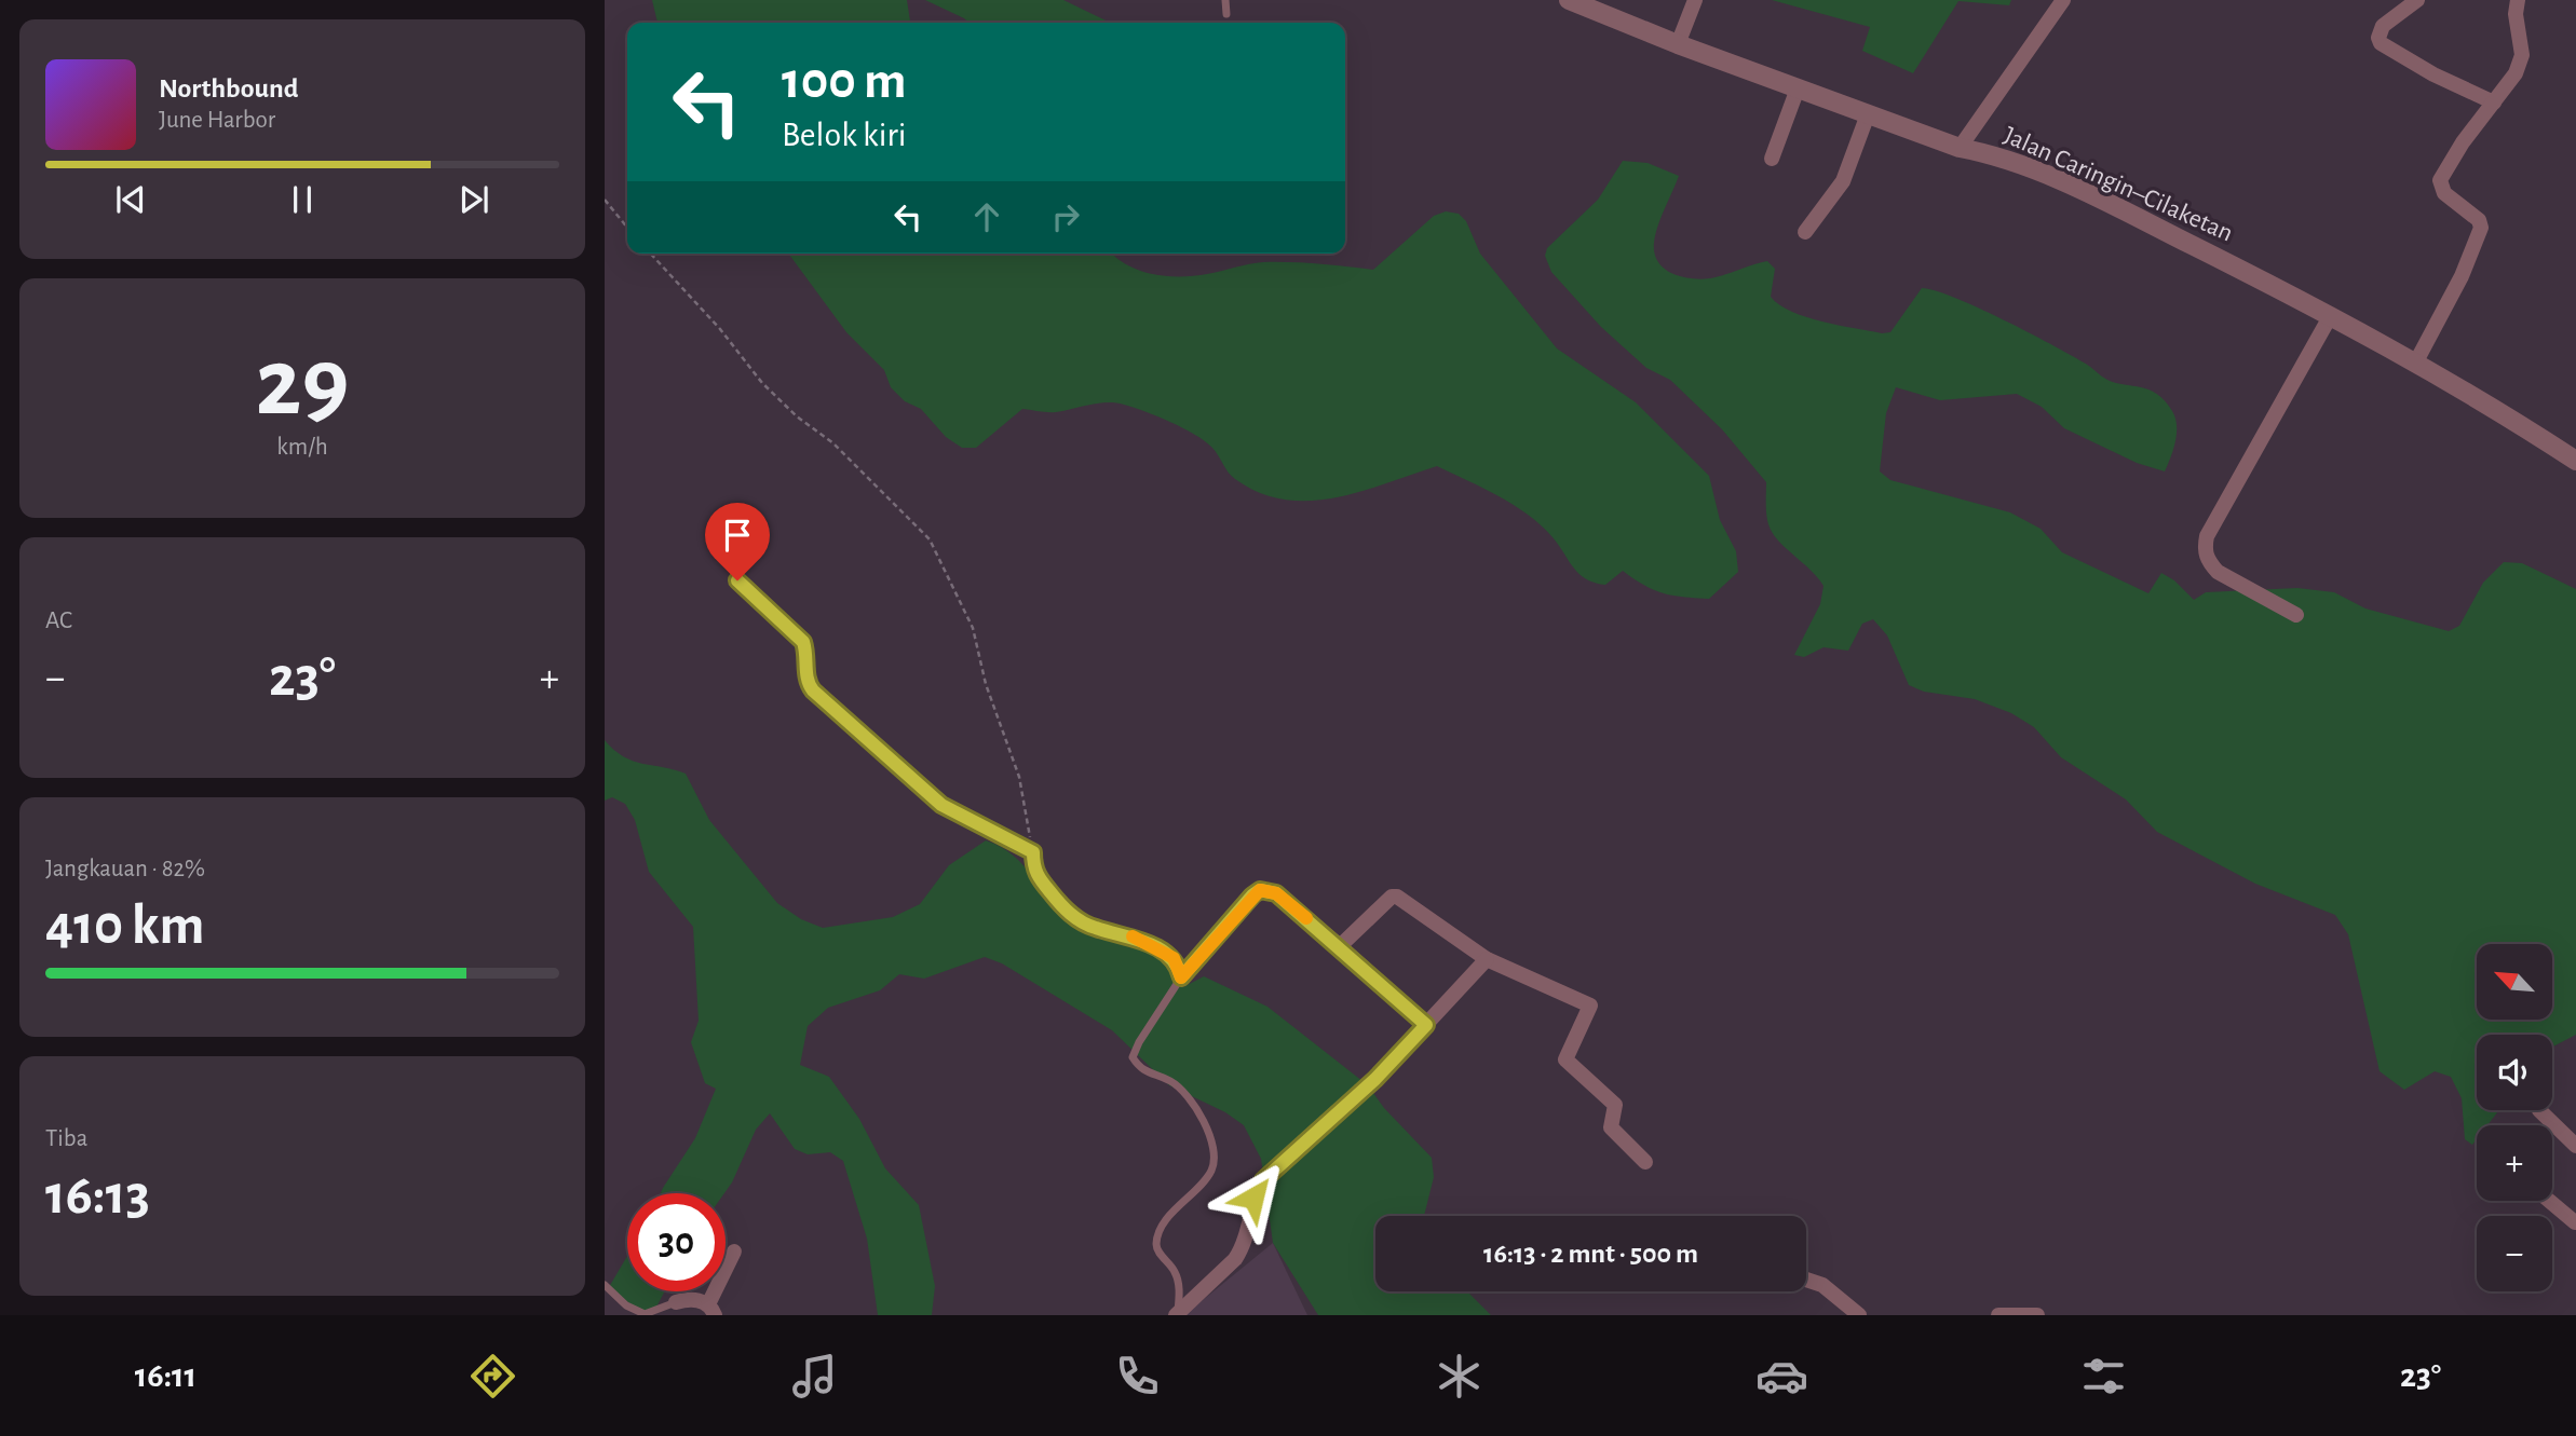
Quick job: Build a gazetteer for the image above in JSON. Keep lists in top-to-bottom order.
{
  "streets": {
    "street": ["Jalan Caringin–Cilaketan"]
  },
  "north": "top left",
  "page": {
    "turn": ["100 m", "Belok kiri"],
    "song": ["Northbound", "June Harbor"],
    "tile": [
      ["29", "km/h"],
      "AC",
      ["Jangkauan · 82%", "410 km"],
      ["Tiba", "16:13"]
    ],
    "heat": ["−", "23°", "+"],
    "map_buttons": ["+", "−"],
    "limit": "30",
    "trip": "16:13 · 2 mnt · 500 m",
    "tabs": ["16:11", "23°"]
  }
}
